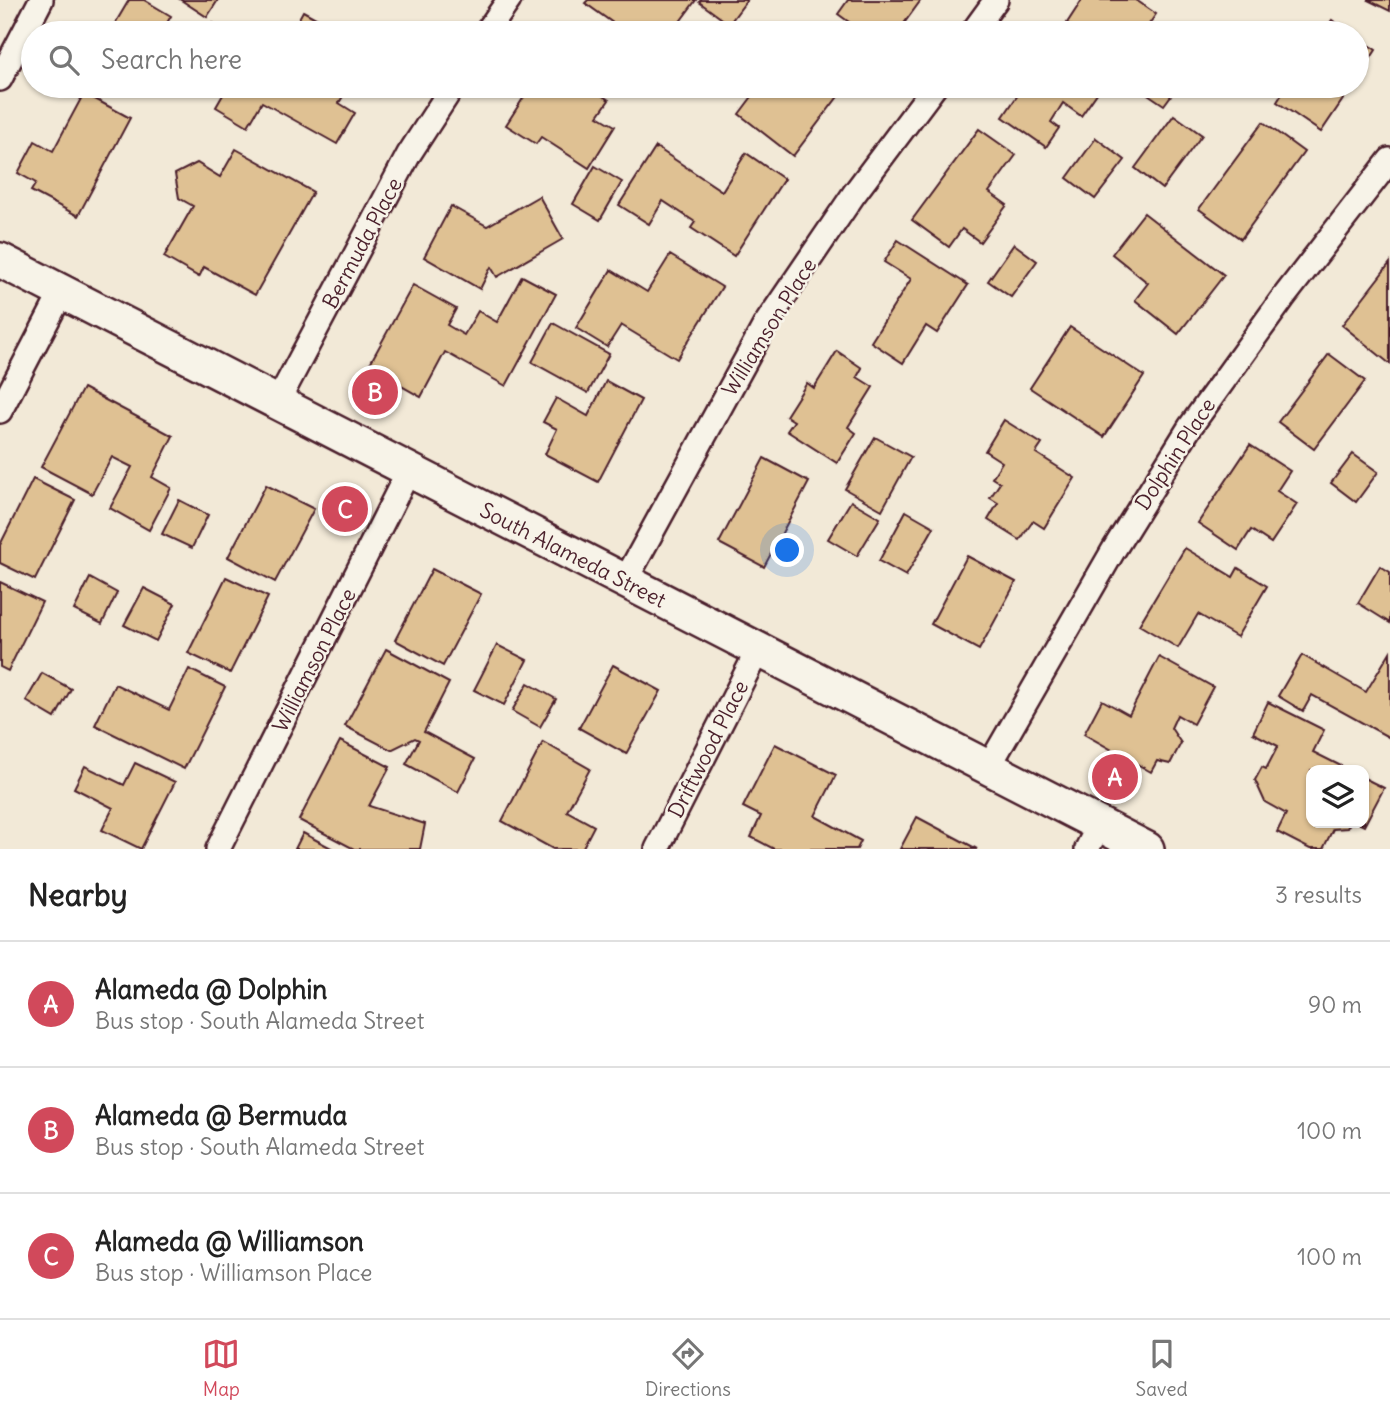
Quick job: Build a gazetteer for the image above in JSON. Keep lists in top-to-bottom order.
{
  "streets": {
    "main road": ["South Alameda Street"],
    "street": [
      "Bermuda Place",
      "Williamson Place",
      "Dolphin Place",
      "Driftwood Place"
    ]
  },
  "crossings": [
    ["Bermuda Place", "South Alameda Street"],
    ["Williamson Place", "South Alameda Street"],
    ["Dolphin Place", "South Alameda Street"],
    ["South Alameda Street", "Driftwood Place"]
  ],
  "page": {
    "search": "Search here",
    "pins": ["B", "C", "A"],
    "heading": ["Nearby", "3 results"],
    "list": [
      {
        "mark": "A",
        "name": "Alameda @ Dolphin",
        "note": "Bus stop · South Alameda Street",
        "value": "90 m"
      },
      {
        "mark": "B",
        "name": "Alameda @ Bermuda",
        "note": "Bus stop · South Alameda Street",
        "value": "100 m"
      },
      {
        "mark": "C",
        "name": "Alameda @ Williamson",
        "note": "Bus stop · Williamson Place",
        "value": "100 m"
      }
    ],
    "nav": ["Map", "Directions", "Saved"]
  }
}
